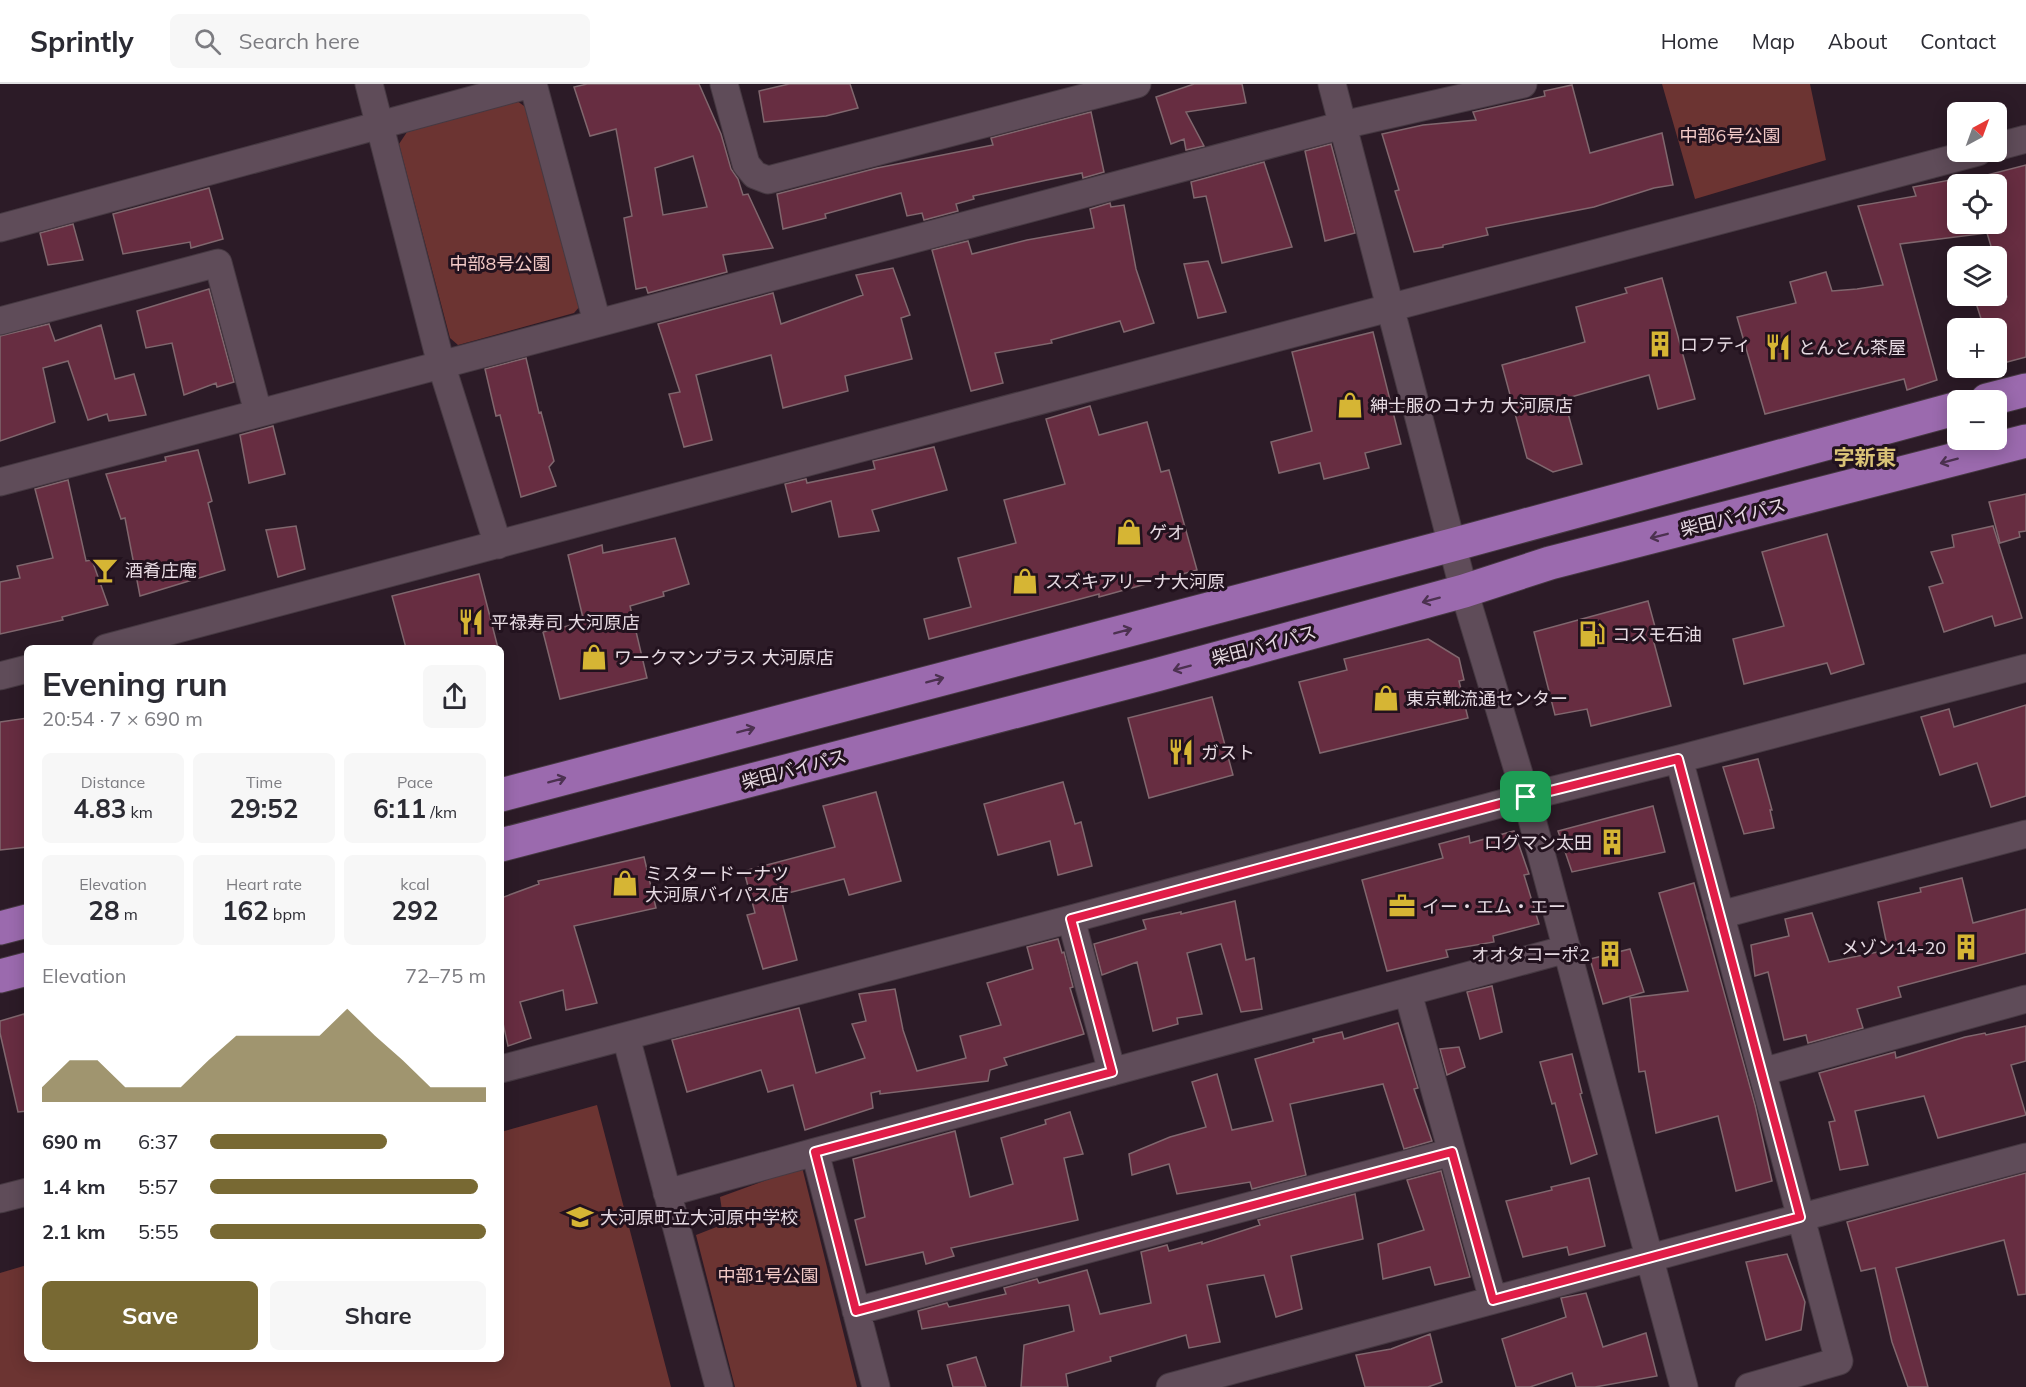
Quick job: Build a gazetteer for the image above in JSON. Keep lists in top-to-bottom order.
{
  "streets": {
    "highway": ["柴田バイパス"]
  },
  "districts": ["字新東"],
  "parks": ["中部6号公園", "中部8号公園", "中部1号公園"],
  "places": {
    "building": [
      "ロフティ",
      "ログマン太田",
      "メゾン14-20",
      "オオタコーポ2"
    ],
    "restaurant": ["とんとん茶屋", "平禄寿司 大河原店", "ガスト"],
    "shop": [
      "紳士服のコナカ 大河原店",
      "ゲオ",
      "スズキアリーナ大河原",
      "ワークマンプラス 大河原店",
      "東京靴流通センター",
      "ミスタードーナツ 大河原バイパス店"
    ],
    "bar": ["酒肴庄庵"],
    "fuel station": ["コスモ石油"],
    "office": ["イー・エム・エー"],
    "school or university": ["大河原町立大河原中学校"]
  },
  "north": "top right",
  "page": {
    "header": "Sprintly",
    "search": "Search here",
    "nav": [
      "Home",
      "Map",
      "About",
      "Contact"
    ],
    "map_buttons": ["+", "−"],
    "heading": ["Evening run", "20:54 · 7 × 690 m"],
    "stats": [
      ["Distance", "4.83 km"],
      ["Time", "29:52"],
      ["Pace", "6:11 /km"],
      ["Elevation", "28 m"],
      ["Heart rate", "162 bpm"],
      ["kcal", "292"]
    ],
    "chart": ["Elevation", "72–75 m"],
    "list": [
      {
        "name": "690 m",
        "note": "6:37"
      },
      {
        "name": "1.4 km",
        "note": "5:57"
      },
      {
        "name": "2.1 km",
        "note": "5:55"
      }
    ],
    "buttons": ["Save", "Share"]
  }
}
